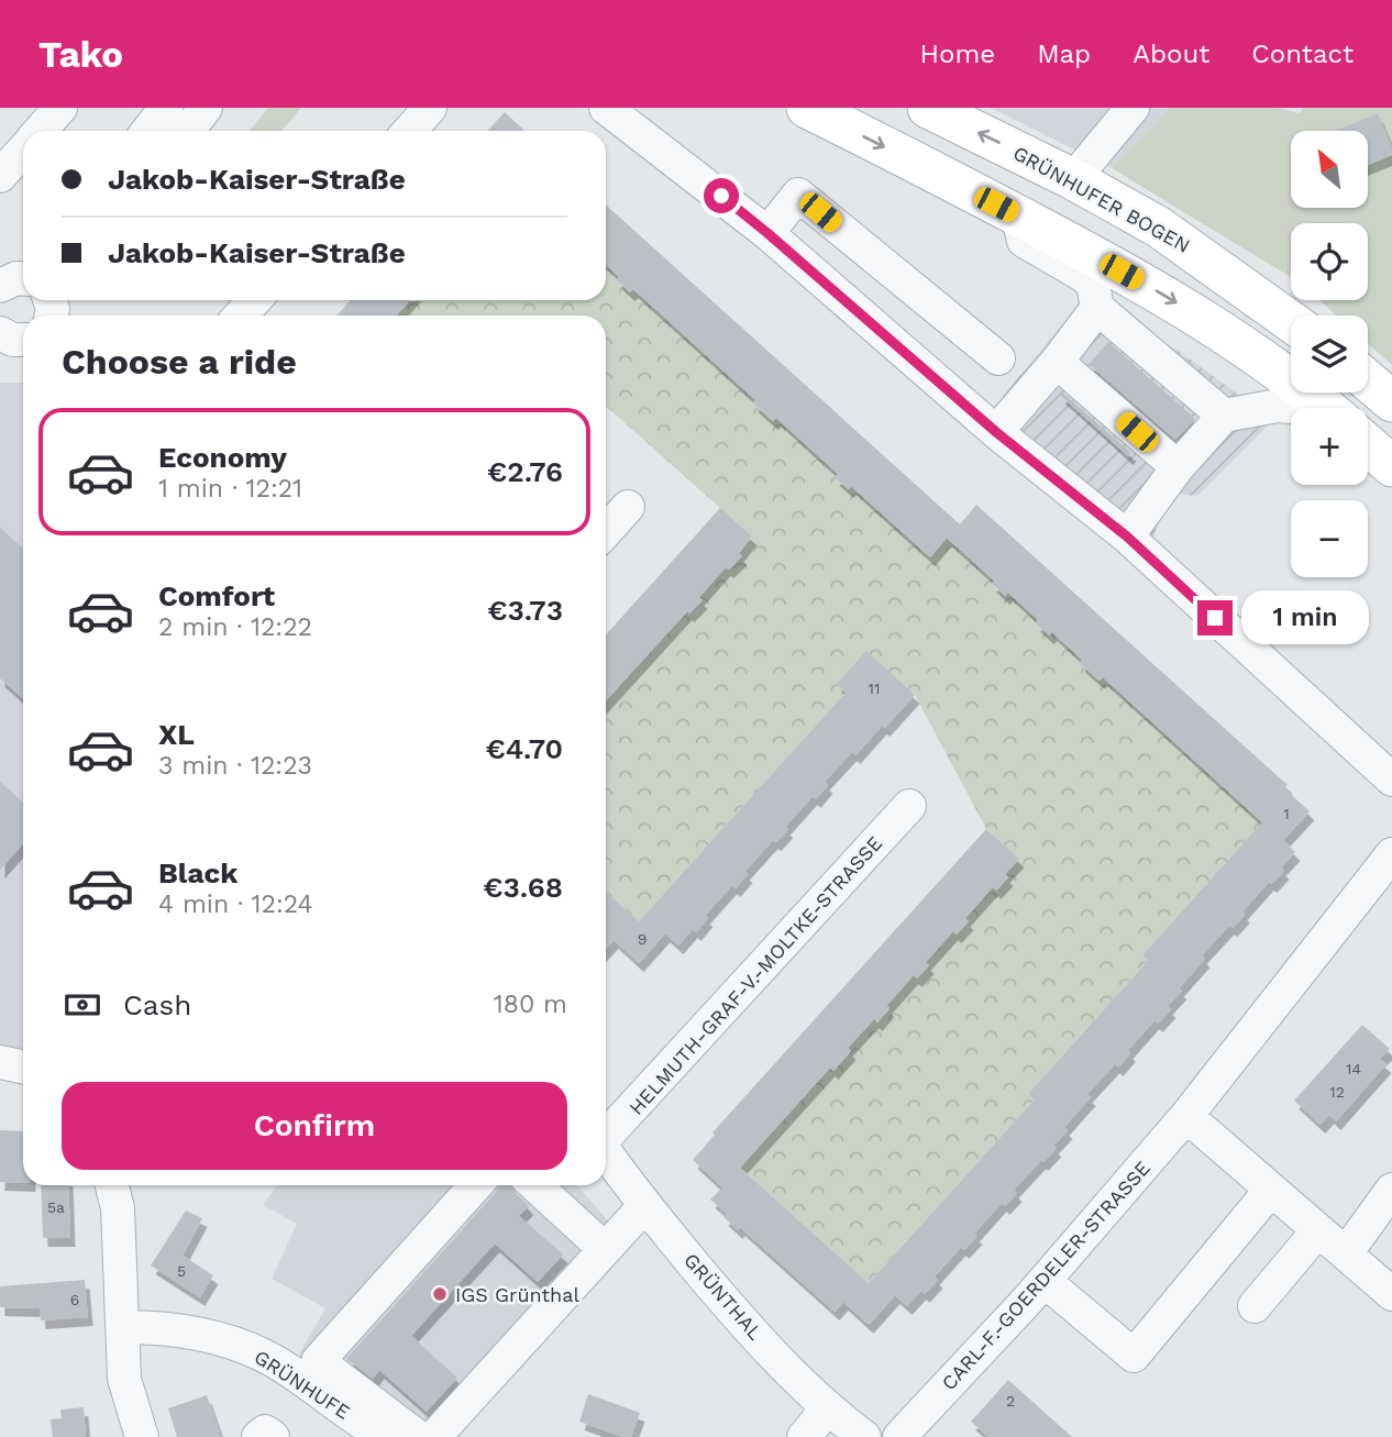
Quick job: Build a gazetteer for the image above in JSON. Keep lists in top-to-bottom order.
{
  "streets": {
    "main road": ["GRÜNHUFER BOGEN"],
    "street": [
      "HELMUTH-GRAF-V.-MOLTKE-STRASSE",
      "CARL-F.-GOERDELER-STRASSE",
      "GRÜNTHAL",
      "GRÜNHUFE"
    ]
  },
  "places": ["IGS Grünthal"],
  "house_numbers": [
    "11",
    "1",
    "9",
    "14",
    "12",
    "5a",
    "5",
    "6",
    "2"
  ],
  "north": "top left",
  "page": {
    "header": "Tako",
    "nav": [
      "Home",
      "Map",
      "About",
      "Contact"
    ],
    "map_buttons": ["+", "−"],
    "banner": ["Jakob-Kaiser-Straße", "Jakob-Kaiser-Straße"],
    "heading": "Choose a ride",
    "list": [
      {
        "name": "Economy",
        "note": "1 min · 12:21",
        "value": "€2.76"
      },
      {
        "name": "Comfort",
        "note": "2 min · 12:22",
        "value": "€3.73"
      },
      {
        "name": "XL",
        "note": "3 min · 12:23",
        "value": "€4.70"
      },
      {
        "name": "Black",
        "note": "4 min · 12:24",
        "value": "€3.68"
      }
    ],
    "bubble": "1 min",
    "pay": ["Cash", "180 m"],
    "buttons": "Confirm"
  }
}
